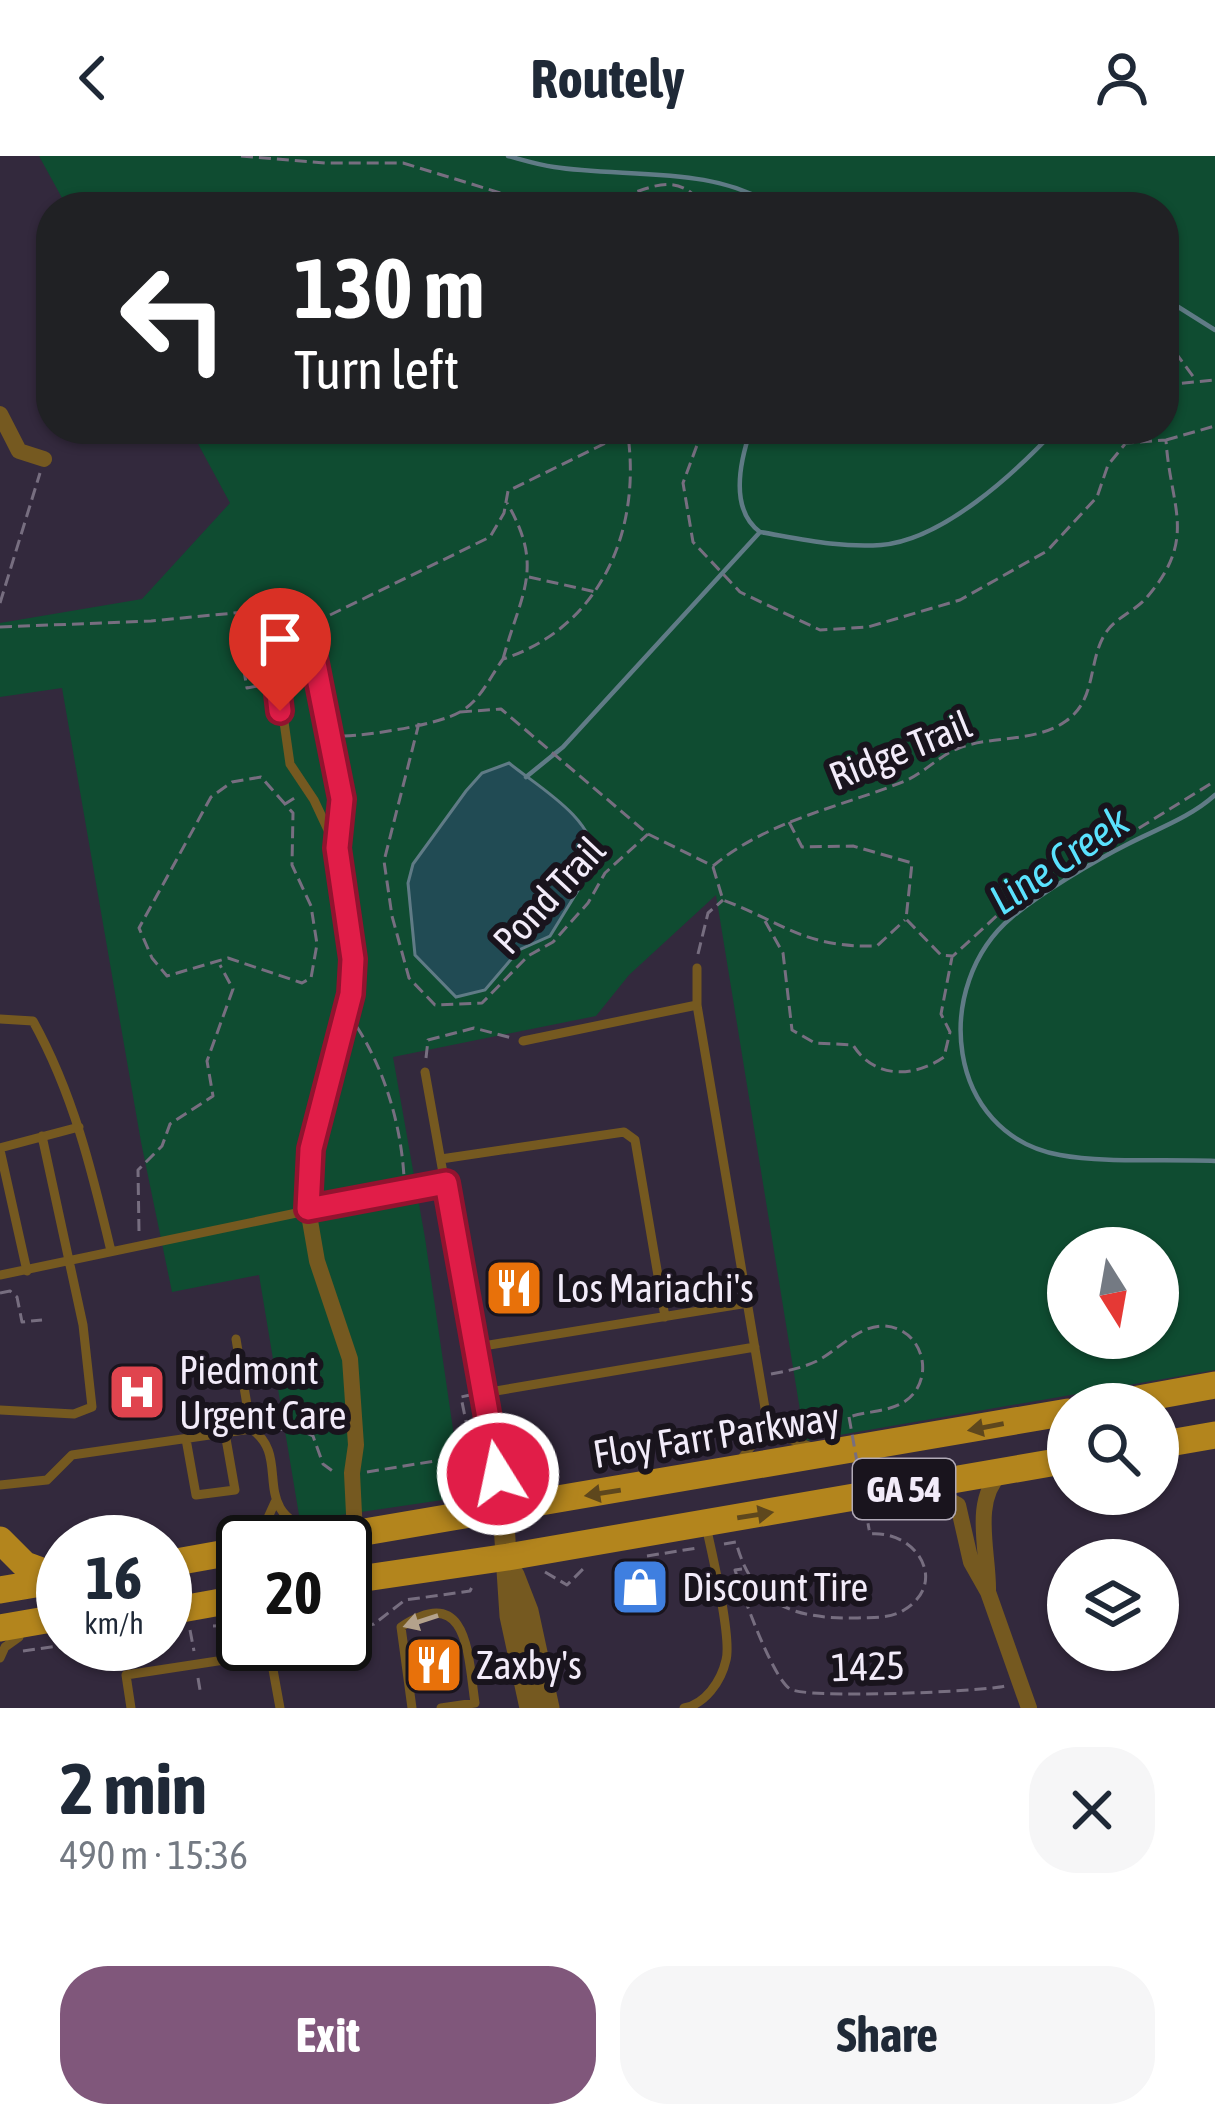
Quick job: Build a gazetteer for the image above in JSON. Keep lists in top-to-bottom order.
{
  "streets": {
    "main road": ["Floy Farr Parkway", "GA 54"],
    "path": ["Ridge Trail", "Pond Trail", "1425"]
  },
  "water": ["Line Creek"],
  "places": {
    "restaurant": ["Los Mariachi's", "Zaxby's"],
    "hospital": ["Piedmont Urgent Care"],
    "shop": ["Discount Tire"]
  },
  "north": "bottom",
  "page": {
    "header": "Routely",
    "turn": ["130 m", "Turn left"],
    "speed": "16 km/h",
    "limit": "20",
    "heading": ["2 min", "490 m · 15:36"],
    "buttons": ["Exit", "Share"]
  }
}
